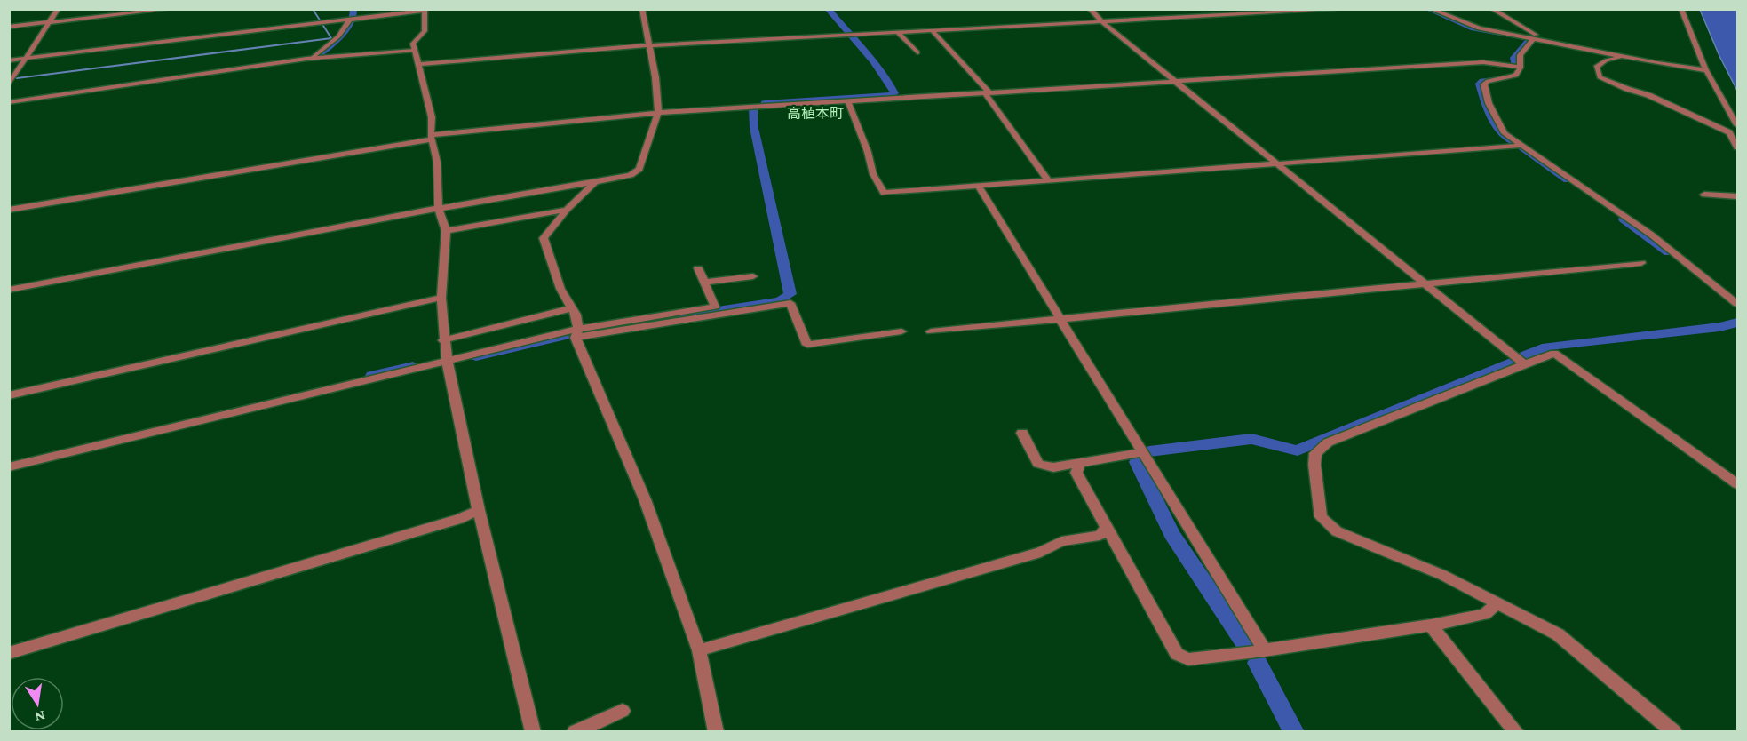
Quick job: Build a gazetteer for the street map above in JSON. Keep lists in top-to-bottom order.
{
  "districts": ["高植本町"],
  "north": "bottom"
}
